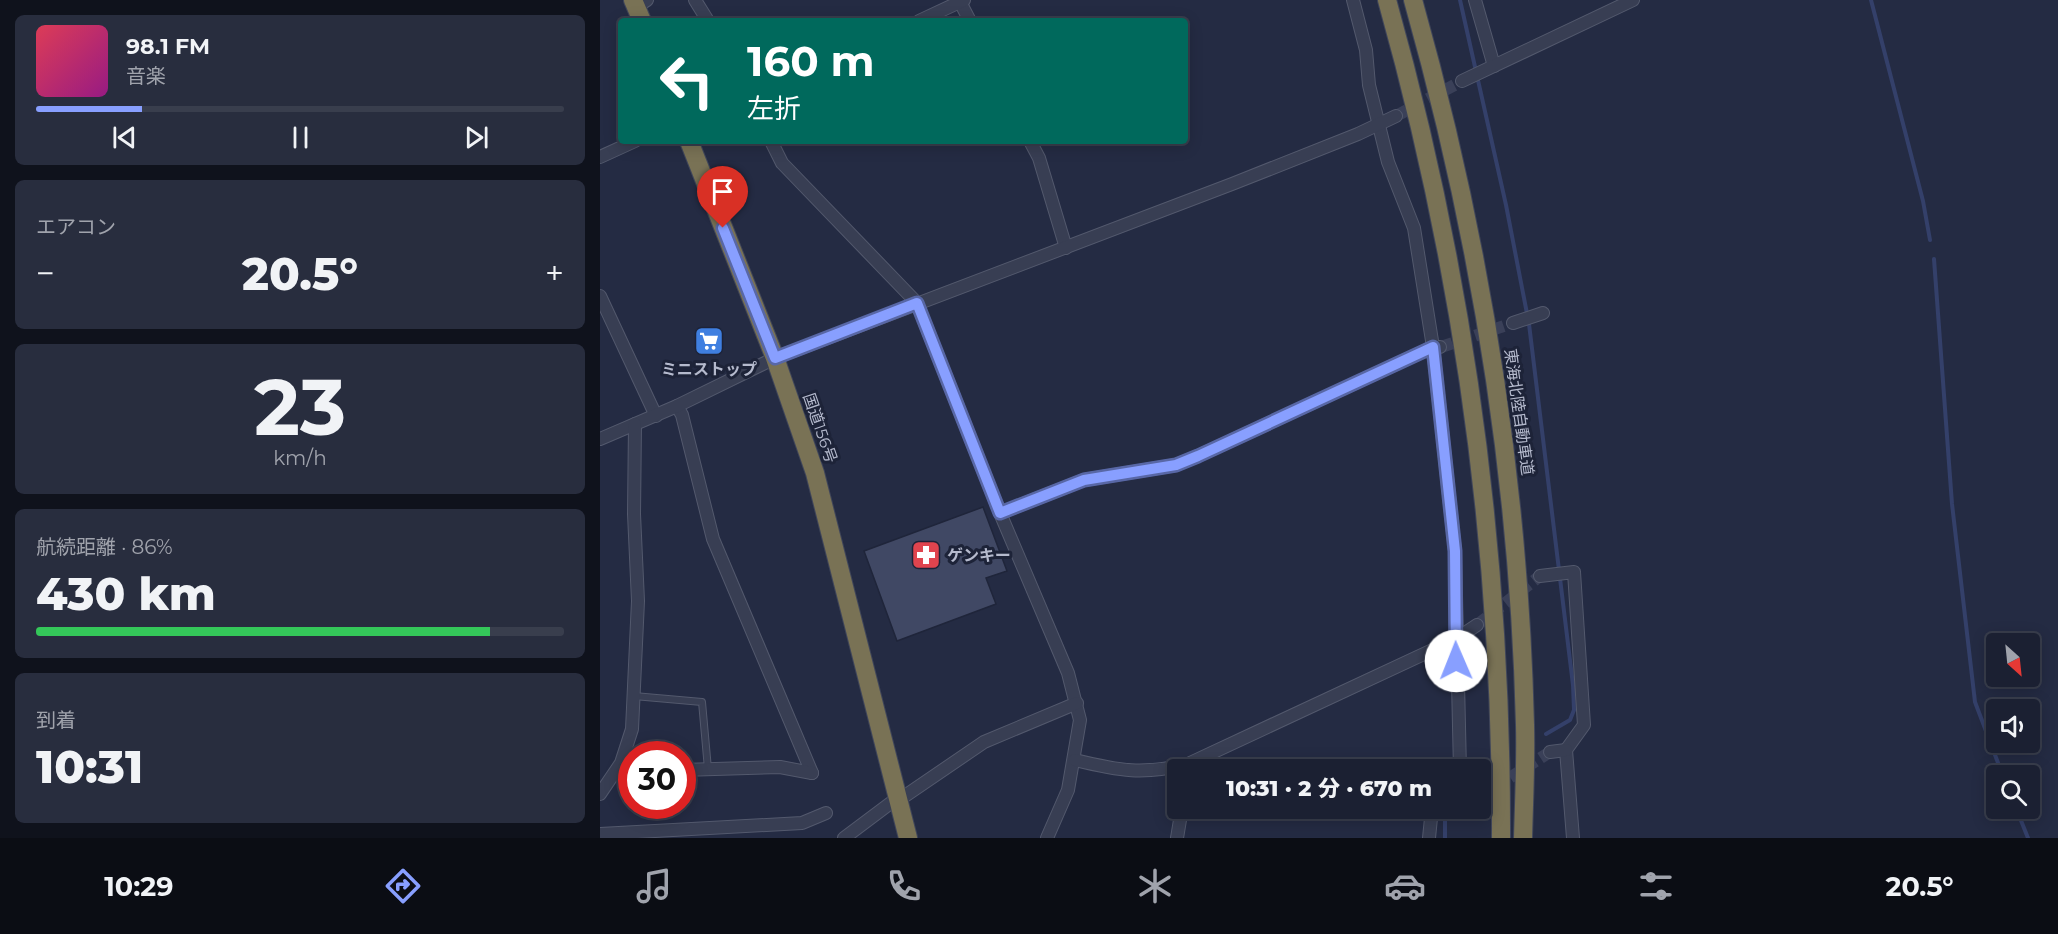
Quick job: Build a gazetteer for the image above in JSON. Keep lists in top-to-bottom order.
{
  "streets": {
    "highway": ["東海北陸自動車道", "国道156号"]
  },
  "places": {
    "supermarket": ["ミニストップ"],
    "pharmacy": ["ゲンキー"]
  },
  "north": "bottom right",
  "page": {
    "turn": ["160 m", "左折"],
    "song": ["98.1 FM", "音楽"],
    "tile": [
      "エアコン",
      ["23", "km/h"],
      ["航続距離 · 86%", "430 km"],
      ["到着", "10:31"]
    ],
    "heat": ["−", "20.5°", "+"],
    "limit": "30",
    "trip": "10:31 · 2 分 · 670 m",
    "tabs": ["10:29", "20.5°"]
  }
}
